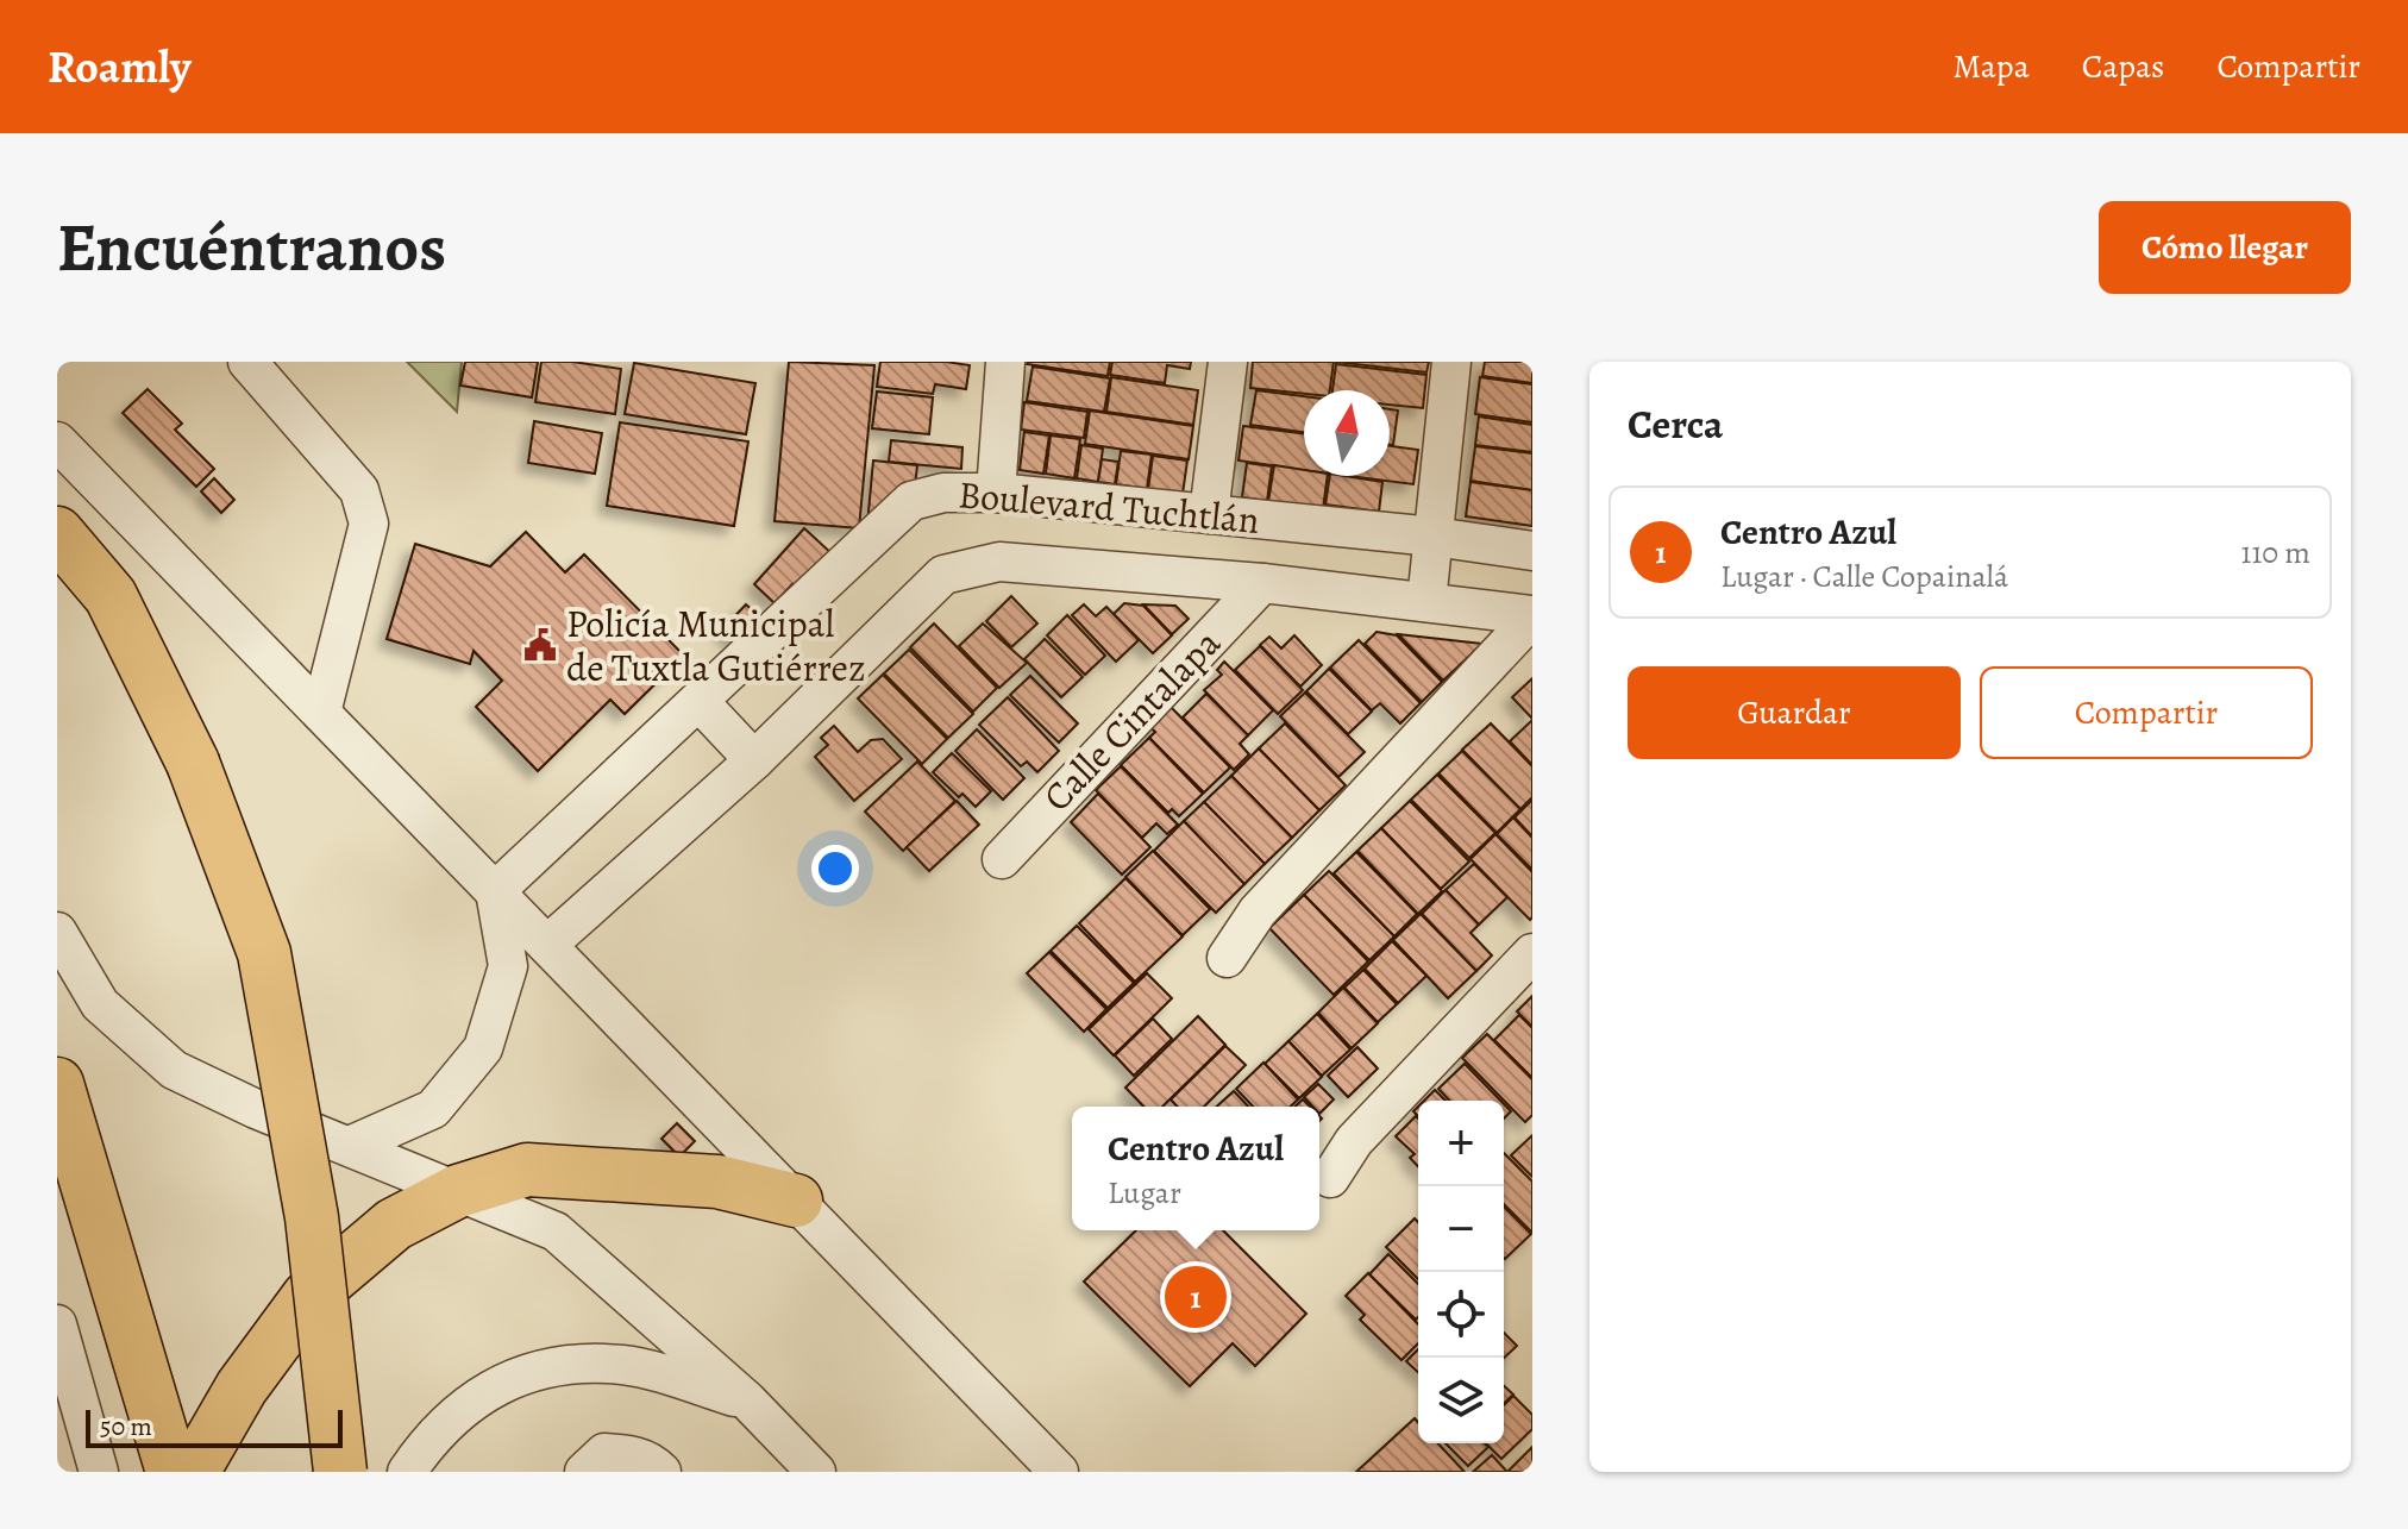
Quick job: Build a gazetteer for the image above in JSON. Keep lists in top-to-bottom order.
{
  "streets": {
    "street": ["Boulevard Tuchtlán", "Calle Cintalapa"]
  },
  "crossings": [
    ["Boulevard Tuchtlán", "Calle Cintalapa"]
  ],
  "places": {
    "public building": ["Policía Municipal de Tuxtla Gutiérrez"]
  },
  "scale_bar": "50 m",
  "north": "top",
  "page": {
    "header": "Roamly",
    "nav": ["Mapa", "Capas", "Compartir"],
    "buttons": [
      "Cómo llegar",
      ["Guardar", "Compartir"]
    ],
    "title": "Encuéntranos",
    "heading": "Cerca",
    "list": [
      {
        "mark": "1",
        "name": "Centro Azul",
        "note": "Lugar · Calle Copainalá",
        "value": "110 m"
      }
    ],
    "map_buttons": ["+", "−"],
    "popup": ["Centro Azul", "Lugar"],
    "pins": "1",
    "scale": "50 m"
  }
}
